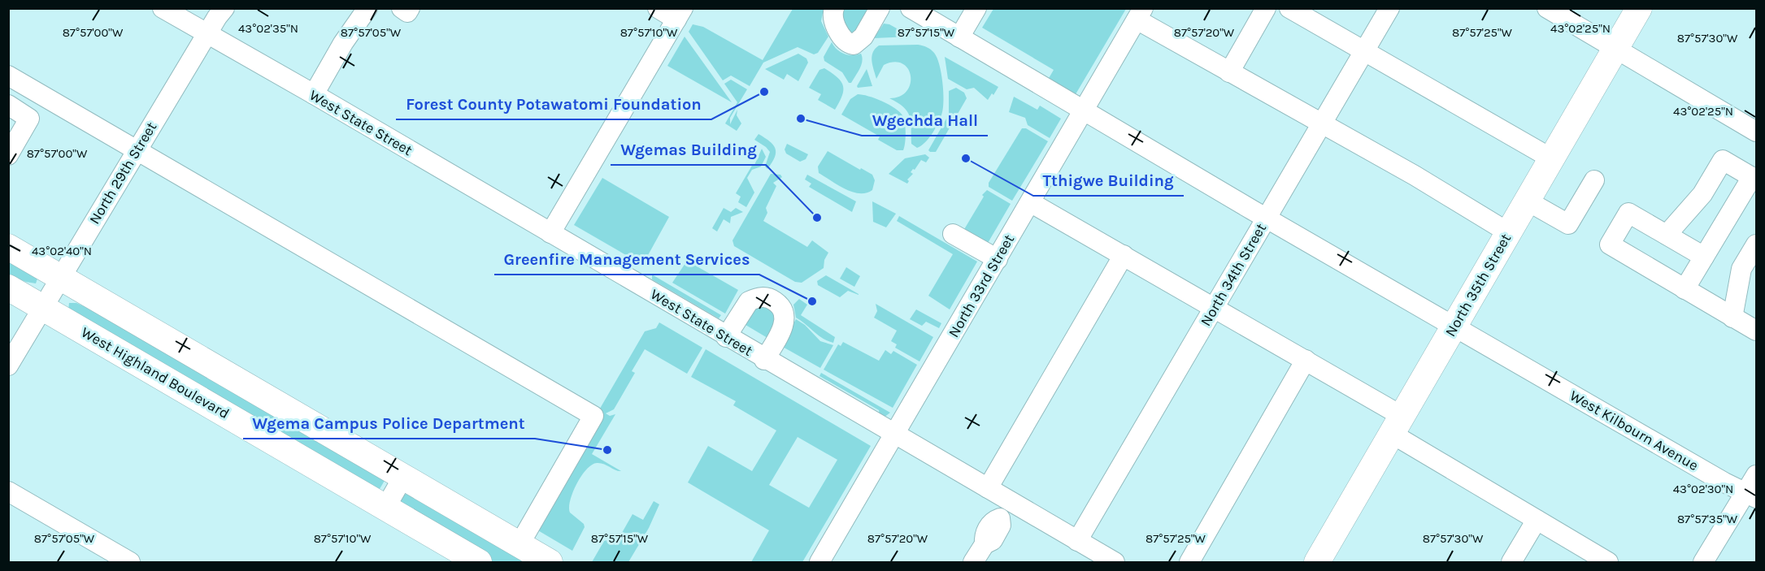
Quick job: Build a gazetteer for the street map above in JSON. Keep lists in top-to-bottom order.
{
  "streets": {
    "main road": ["North 35th Street", "West Highland Boulevard"],
    "street": [
      "West State Street",
      "North 29th Street",
      "North 34th Street",
      "North 33rd Street",
      "West Kilbourn Avenue"
    ]
  },
  "crossings": [
    ["West State Street", "North 29th Street"],
    ["West State Street", "North 34th Street"],
    ["West State Street", "North 33rd Street"],
    ["North 29th Street", "West Highland Boulevard"],
    ["North 34th Street", "West Kilbourn Avenue"],
    ["North 35th Street", "West Kilbourn Avenue"],
    ["North 33rd Street", "West Kilbourn Avenue"]
  ],
  "places": [
    "Forest County Potawatomi Foundation",
    "Wgechda Hall",
    "Tthigwe Building",
    "Wgemas Building",
    "Greenfire Management Services",
    "Wgema Campus Police Department"
  ],
  "coordinates": [
    "43°02'35\"N",
    "43°02'25\"N",
    "87°57'00\"W",
    "87°57'05\"W",
    "87°57'10\"W",
    "87°57'15\"W",
    "87°57'25\"W",
    "87°57'20\"W",
    "87°57'30\"W",
    "43°02'40\"N",
    "43°02'30\"N",
    "87°57'35\"W"
  ]
}
